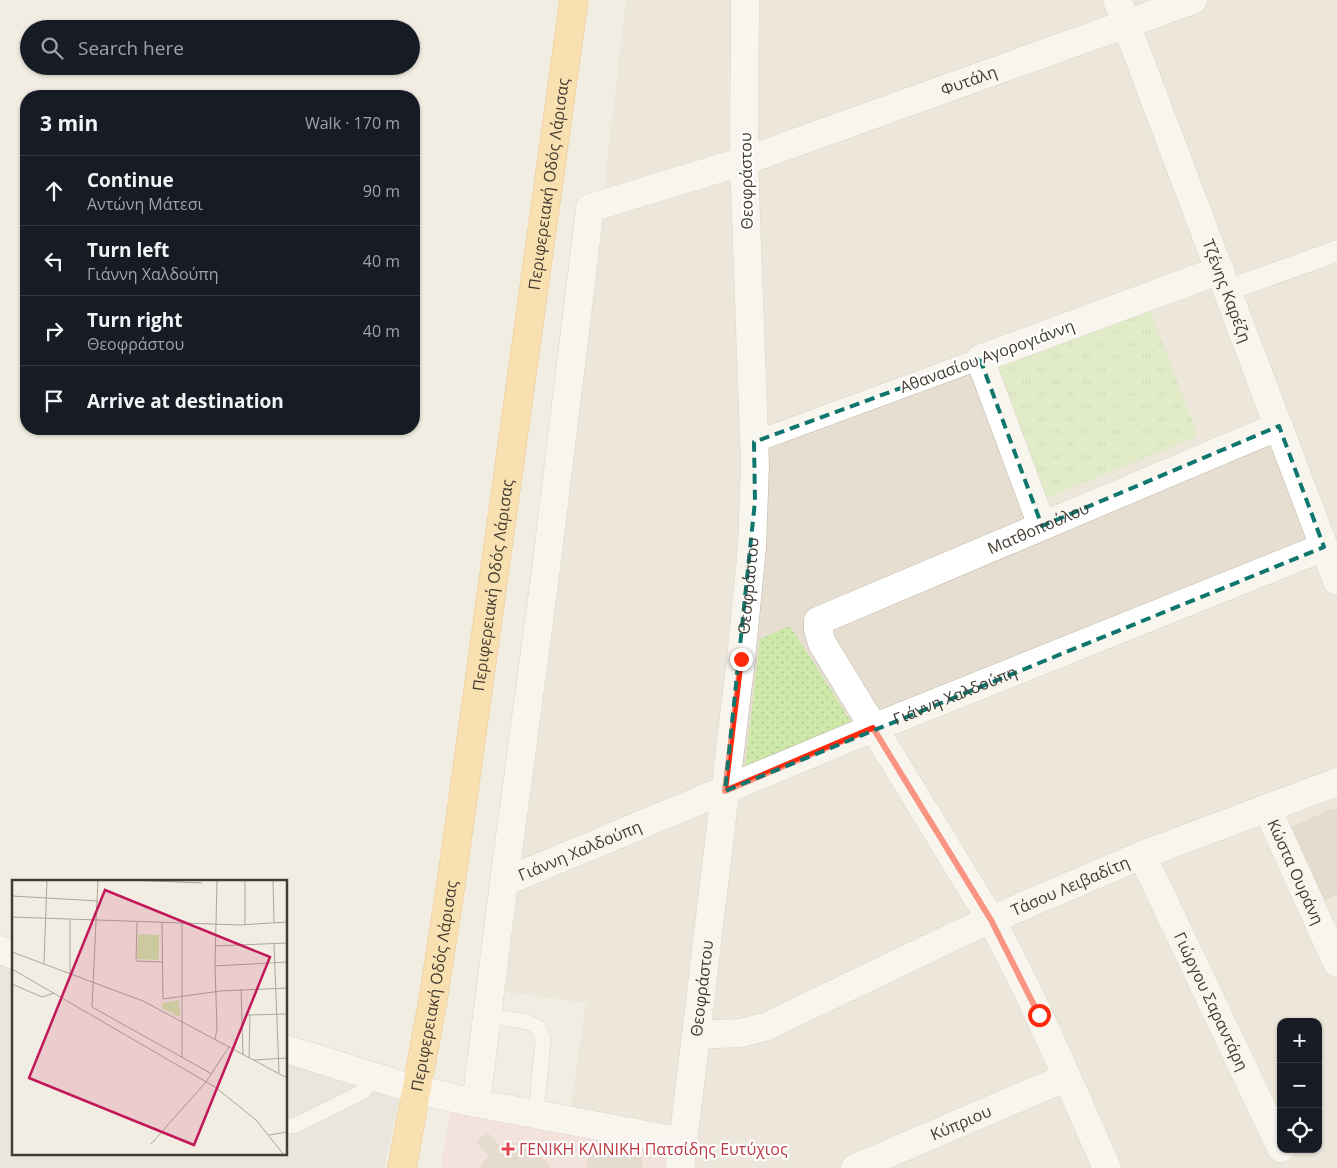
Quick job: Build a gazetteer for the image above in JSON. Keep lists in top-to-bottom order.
{
  "streets": {
    "highway": ["Περιφερειακή Οδός Λάρισας"],
    "street": [
      "Φυτάλη",
      "Θεοφράστου",
      "Τζένης Καρέζη",
      "Αθανασίου Αγορογιάννη",
      "Ματθοπούλου",
      "Γιάννη Χαλδούπη",
      "Κώστα Ουράνη",
      "Τάσου Λειβαδίτη",
      "Γιώργου Σαραντάρη",
      "Κύπριου"
    ]
  },
  "crossings": [
    ["Φυτάλη", "Θεοφράστου"],
    ["Φυτάλη", "Τζένης Καρέζη"],
    ["Φυτάλη", "Γιάννη Χαλδούπη"],
    ["Θεοφράστου", "Αθανασίου Αγορογιάννη"],
    ["Θεοφράστου", "Γιάννη Χαλδούπη"],
    ["Θεοφράστου", "Τάσου Λειβαδίτη"],
    ["Τζένης Καρέζη", "Αθανασίου Αγορογιάννη"],
    ["Τζένης Καρέζη", "Ματθοπούλου"],
    ["Τζένης Καρέζη", "Γιάννη Χαλδούπη"],
    ["Ματθοπούλου", "Γιάννη Χαλδούπη"],
    ["Κώστα Ουράνη", "Τάσου Λειβαδίτη"],
    ["Τάσου Λειβαδίτη", "Γιώργου Σαραντάρη"]
  ],
  "places": {
    "health": ["ΓΕΝΙΚΗ ΚΛΙΝΙΚΗ Πατσίδης Ευτύχιος"]
  },
  "page": {
    "search": "Search here",
    "heading": ["3 min", "Walk · 170 m"],
    "list": [
      ["Continue", "Αντώνη Μάτεσι", "90 m"],
      ["Turn left", "Γιάννη Χαλδούπη", "40 m"],
      ["Turn right", "Θεοφράστου", "40 m"],
      "Arrive at destination"
    ],
    "map_buttons": ["+", "−"]
  }
}
